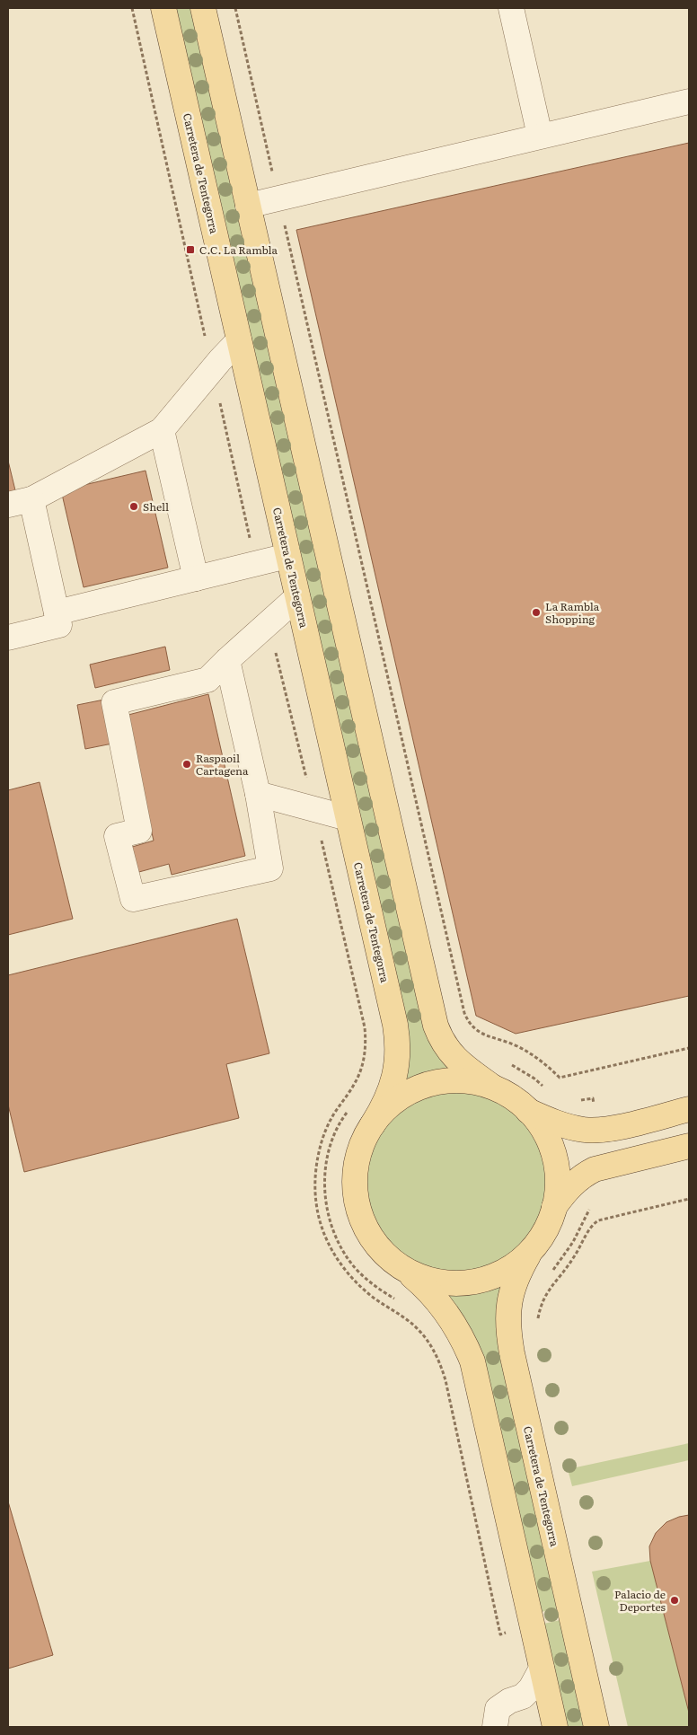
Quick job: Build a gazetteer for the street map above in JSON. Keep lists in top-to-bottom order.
{
  "streets": {
    "main road": ["Carretera de Tentegorra"]
  },
  "places": {
    "transit": ["C.C. La Rambla"],
    "other": [
      "Shell",
      "La Rambla Shopping",
      "Raspaoil Cartagena",
      "Palacio de Deportes"
    ]
  }
}
